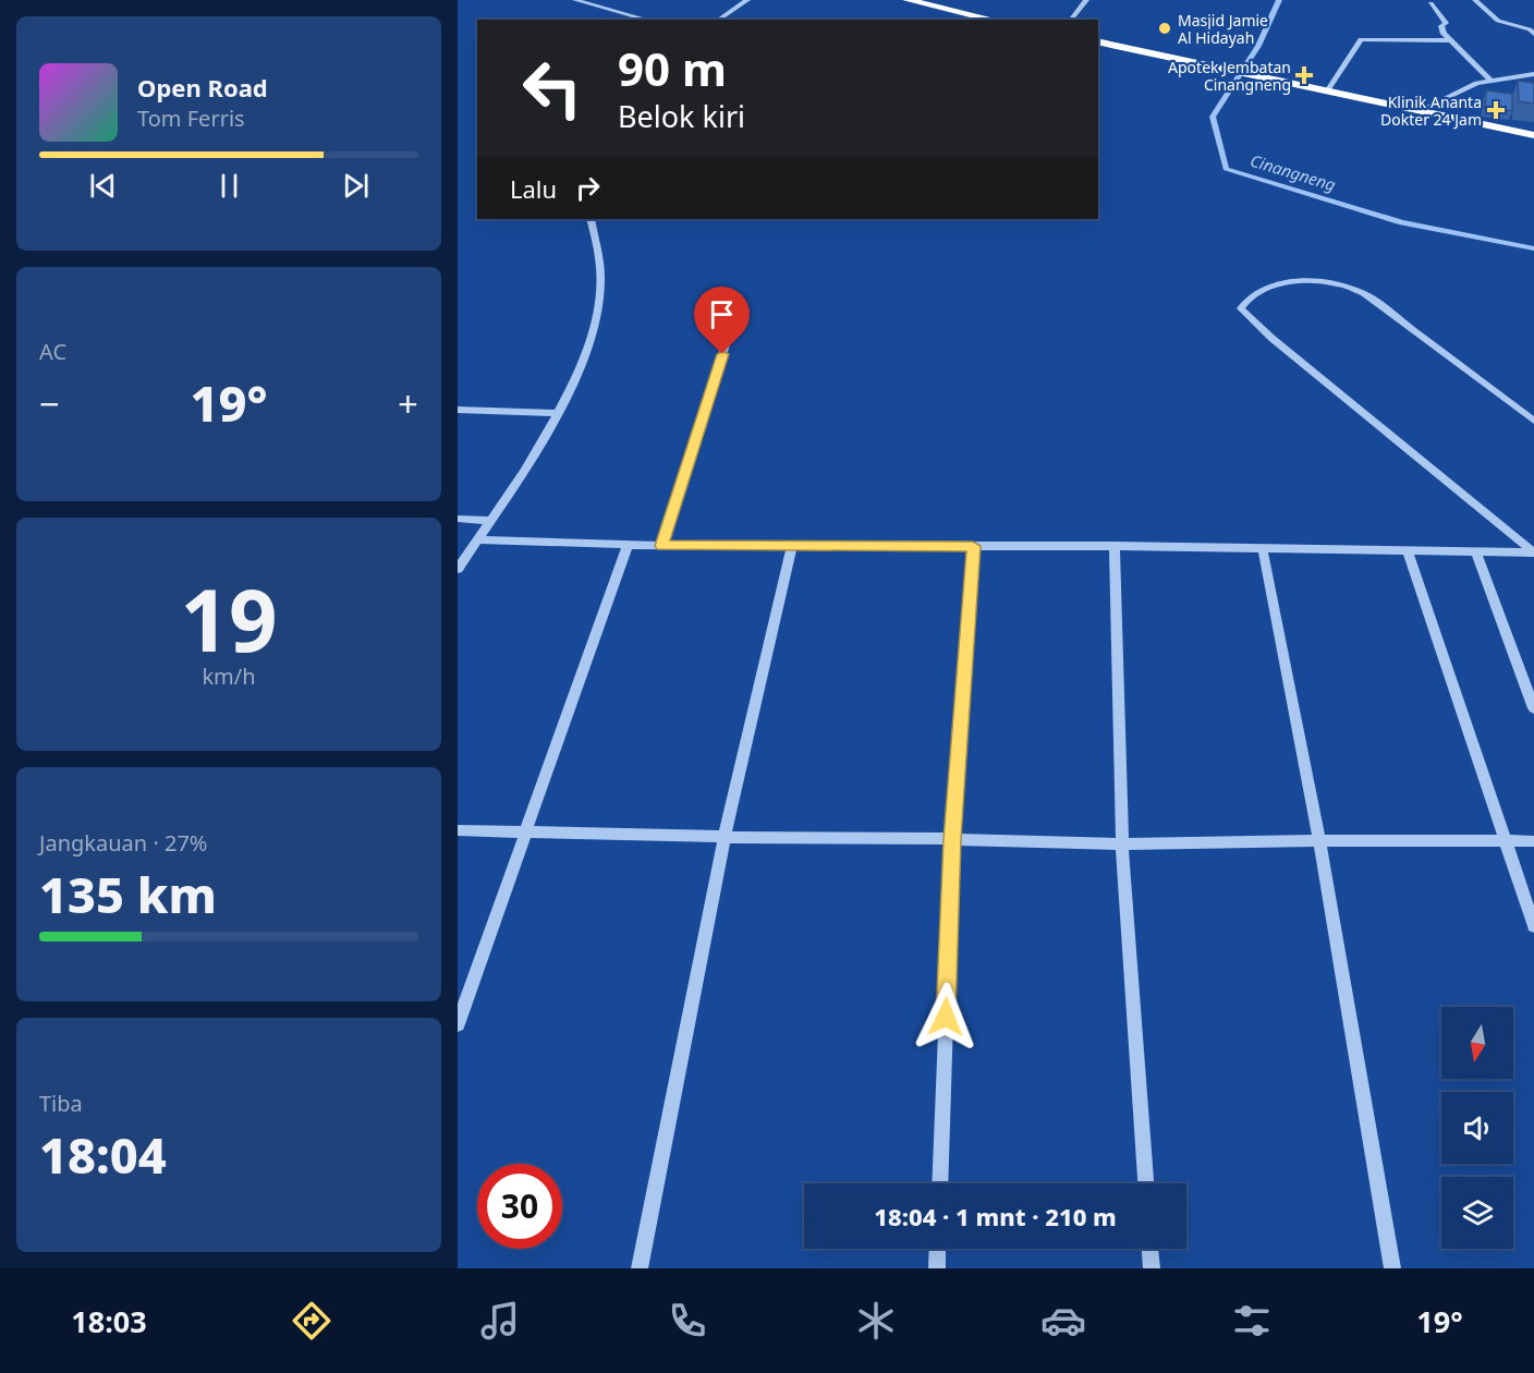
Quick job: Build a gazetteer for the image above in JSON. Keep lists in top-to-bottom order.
{
  "water": ["Cinangneng"],
  "places": {
    "other": ["Masjid Jamie Al Hidayah"],
    "health": ["Apotek Jembatan Cinangneng", "Klinik Ananta Dokter 24 Jam"]
  },
  "north": "bottom",
  "page": {
    "turn": ["90 m", "Belok kiri"],
    "song": ["Open Road", "Tom Ferris"],
    "then": "Lalu",
    "tile": [
      "AC",
      ["19", "km/h"],
      ["Jangkauan · 27%", "135 km"],
      ["Tiba", "18:04"]
    ],
    "heat": ["−", "19°", "+"],
    "limit": "30",
    "trip": "18:04 · 1 mnt · 210 m",
    "tabs": ["18:03", "19°"]
  }
}
